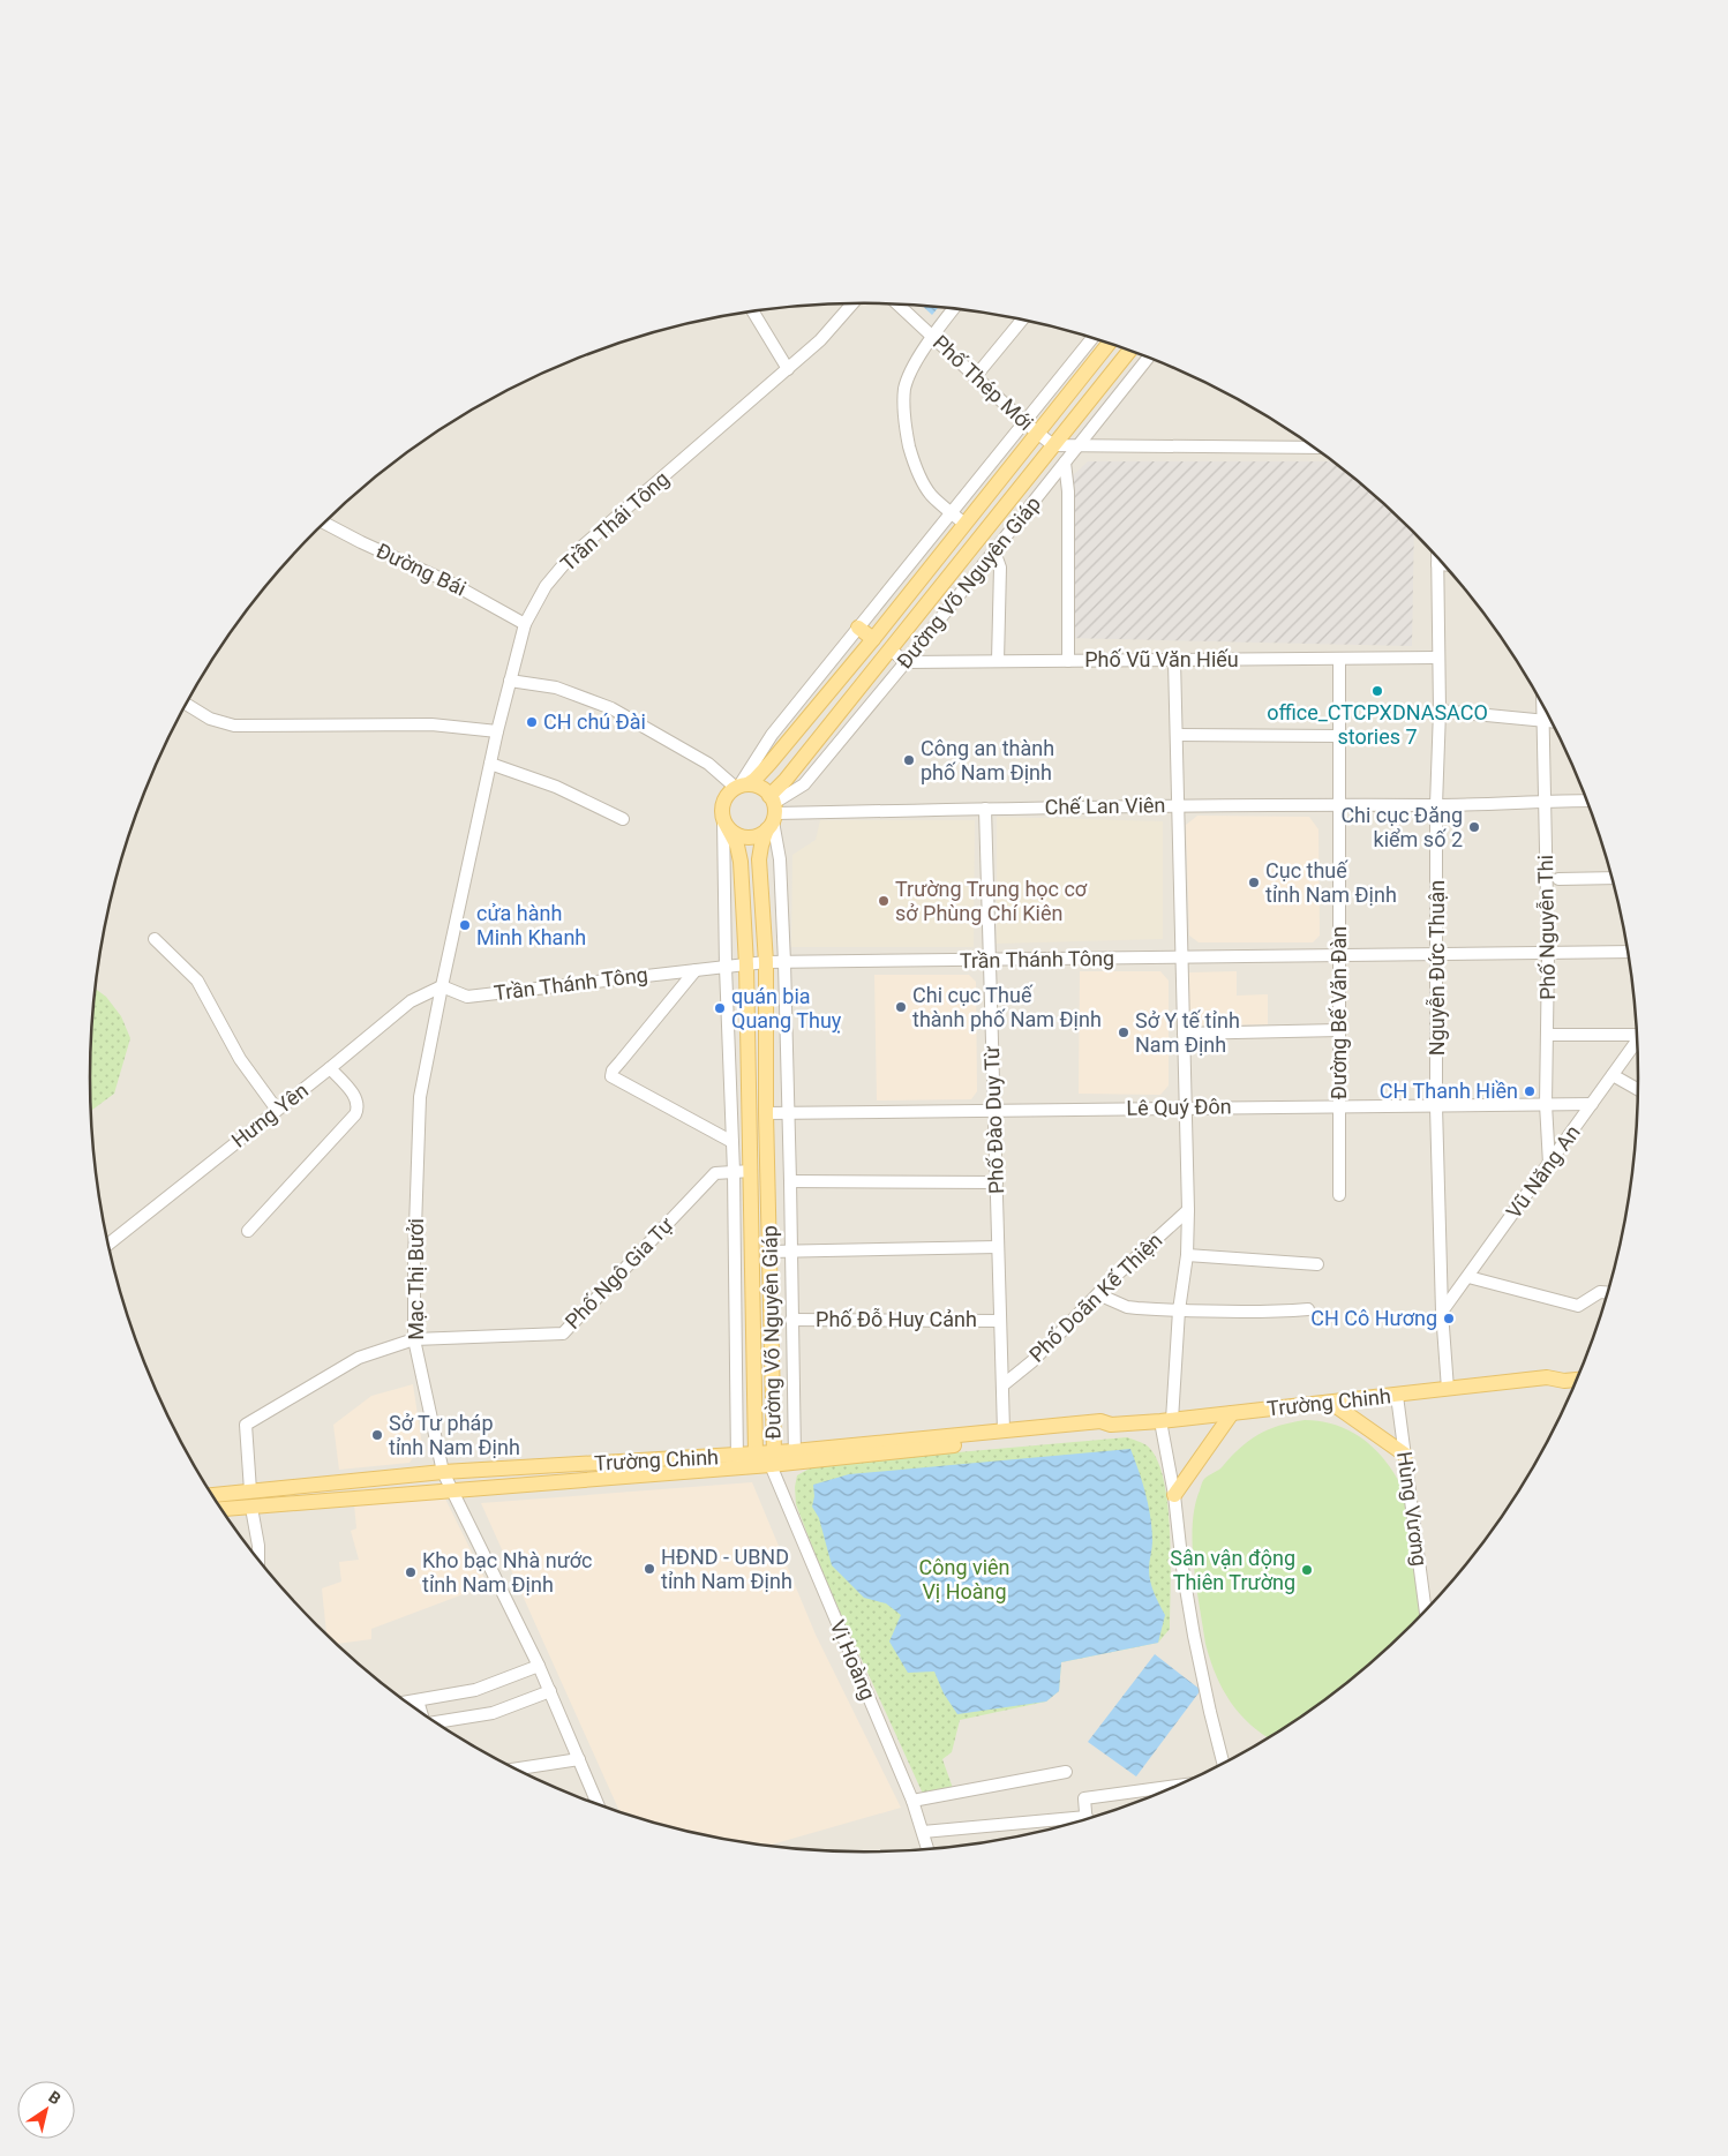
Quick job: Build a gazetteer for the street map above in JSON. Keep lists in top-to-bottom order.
{
  "streets": {
    "main road": ["Đường Võ Nguyên Giáp", "Trường Chinh"],
    "street": [
      "Phố Thép Mới",
      "Trần Thái Tông",
      "Đường Bái",
      "Phố Vũ Văn Hiếu",
      "Chế Lan Viên",
      "Phố Nguyễn Thi",
      "Trần Thánh Tông",
      "Nguyễn Đức Thuận",
      "Đường Bế Văn Đàn",
      "Lê Quý Đôn",
      "Hưng Yên",
      "Phố Đào Duy Từ",
      "Vũ Năng An",
      "Phố Ngô Gia Tự",
      "Mạc Thị Bưởi",
      "Phố Doãn Kế Thiện",
      "Phố Đỗ Huy Cảnh",
      "Hùng Vương",
      "Vị Hoàng"
    ]
  },
  "crossings": [
    ["Phố Thép Mới", "Đường Võ Nguyên Giáp"],
    ["Trần Thái Tông", "Đường Bái"],
    ["Trần Thái Tông", "Trần Thánh Tông"],
    ["Trần Thái Tông", "Hưng Yên"],
    ["Trần Thái Tông", "Mạc Thị Bưởi"],
    ["Đường Võ Nguyên Giáp", "Phố Vũ Văn Hiếu"],
    ["Đường Võ Nguyên Giáp", "Chế Lan Viên"],
    ["Đường Võ Nguyên Giáp", "Trần Thánh Tông"],
    ["Đường Võ Nguyên Giáp", "Lê Quý Đôn"],
    ["Đường Võ Nguyên Giáp", "Phố Ngô Gia Tự"],
    ["Đường Võ Nguyên Giáp", "Phố Đỗ Huy Cảnh"],
    ["Đường Võ Nguyên Giáp", "Trường Chinh"],
    ["Đường Võ Nguyên Giáp", "Vị Hoàng"],
    ["Phố Vũ Văn Hiếu", "Nguyễn Đức Thuận"],
    ["Phố Vũ Văn Hiếu", "Đường Bế Văn Đàn"],
    ["Chế Lan Viên", "Phố Nguyễn Thi"],
    ["Chế Lan Viên", "Nguyễn Đức Thuận"],
    ["Chế Lan Viên", "Đường Bế Văn Đàn"],
    ["Chế Lan Viên", "Phố Đào Duy Từ"],
    ["Phố Nguyễn Thi", "Trần Thánh Tông"],
    ["Phố Nguyễn Thi", "Lê Quý Đôn"],
    ["Phố Nguyễn Thi", "Vũ Năng An"],
    ["Trần Thánh Tông", "Nguyễn Đức Thuận"],
    ["Trần Thánh Tông", "Đường Bế Văn Đàn"],
    ["Trần Thánh Tông", "Hưng Yên"],
    ["Trần Thánh Tông", "Phố Đào Duy Từ"],
    ["Trần Thánh Tông", "Mạc Thị Bưởi"],
    ["Nguyễn Đức Thuận", "Lê Quý Đôn"],
    ["Nguyễn Đức Thuận", "Vũ Năng An"],
    ["Nguyễn Đức Thuận", "Trường Chinh"],
    ["Đường Bế Văn Đàn", "Lê Quý Đôn"],
    ["Lê Quý Đôn", "Phố Đào Duy Từ"],
    ["Lê Quý Đôn", "Vũ Năng An"],
    ["Hưng Yên", "Mạc Thị Bưởi"],
    ["Phố Đào Duy Từ", "Phố Doãn Kế Thiện"],
    ["Phố Đào Duy Từ", "Phố Đỗ Huy Cảnh"],
    ["Phố Đào Duy Từ", "Trường Chinh"],
    ["Phố Ngô Gia Tự", "Mạc Thị Bưởi"],
    ["Phố Ngô Gia Tự", "Trường Chinh"],
    ["Mạc Thị Bưởi", "Trường Chinh"],
    ["Trường Chinh", "Hùng Vương"],
    ["Trường Chinh", "Vị Hoàng"]
  ],
  "parks": ["Công viên Vị Hoàng"],
  "places": [
    "office_CTCPXDNASACO stories 7",
    "CH chú Đài",
    "Công an thành phố Nam Định",
    "Chi cục Đăng kiểm số 2",
    "Cục thuế tỉnh Nam Định",
    "Trường Trung học cơ sở Phùng Chí Kiên",
    "cửa hành Minh Khanh",
    "Chi cục Thuế thành phố Nam Định",
    "quán bia Quang Thuỵ",
    "Sở Y tế tỉnh Nam Định",
    "CH Thanh Hiền",
    "CH Cô Hương",
    "Sở Tư pháp tỉnh Nam Định",
    "HĐND - UBND tỉnh Nam Định",
    "Sân vận động Thiên Trường",
    "Kho bạc Nhà nước tỉnh Nam Định"
  ],
  "north": "top right"
}
